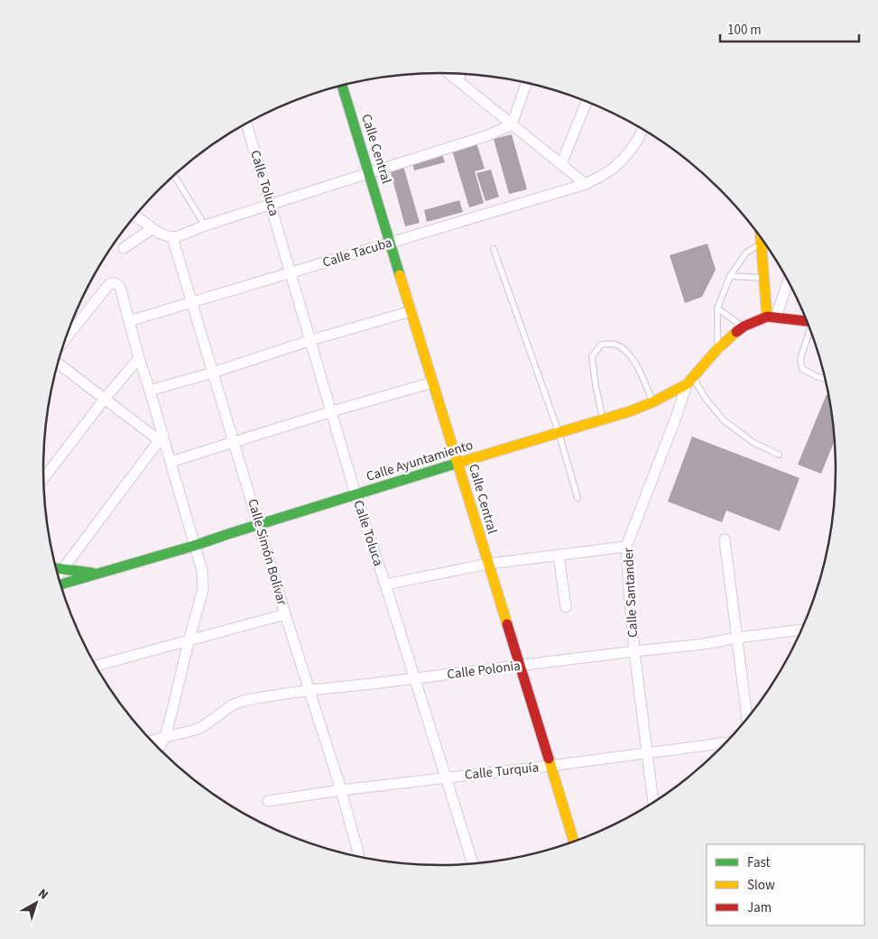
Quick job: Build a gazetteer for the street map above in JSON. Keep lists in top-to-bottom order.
{
  "streets": {
    "street": [
      "Calle Central",
      "Calle Toluca",
      "Calle Tacuba",
      "Calle Ayuntamiento",
      "Calle Simón Bolívar",
      "Calle Santander",
      "Calle Polonia",
      "Calle Turquía"
    ]
  },
  "crossings": [
    ["Calle Central", "Calle Tacuba"],
    ["Calle Central", "Calle Ayuntamiento"],
    ["Calle Central", "Calle Polonia"],
    ["Calle Central", "Calle Turquía"],
    ["Calle Toluca", "Calle Tacuba"],
    ["Calle Toluca", "Calle Ayuntamiento"],
    ["Calle Toluca", "Calle Polonia"],
    ["Calle Toluca", "Calle Turquía"],
    ["Calle Tacuba", "Calle Simón Bolívar"],
    ["Calle Ayuntamiento", "Calle Simón Bolívar"],
    ["Calle Ayuntamiento", "Calle Santander"],
    ["Calle Simón Bolívar", "Calle Polonia"],
    ["Calle Simón Bolívar", "Calle Turquía"],
    ["Calle Santander", "Calle Polonia"],
    ["Calle Santander", "Calle Turquía"]
  ],
  "legend": ["Fast", "Slow", "Jam"],
  "scale_bar": "100 m",
  "north": "top right"
}
